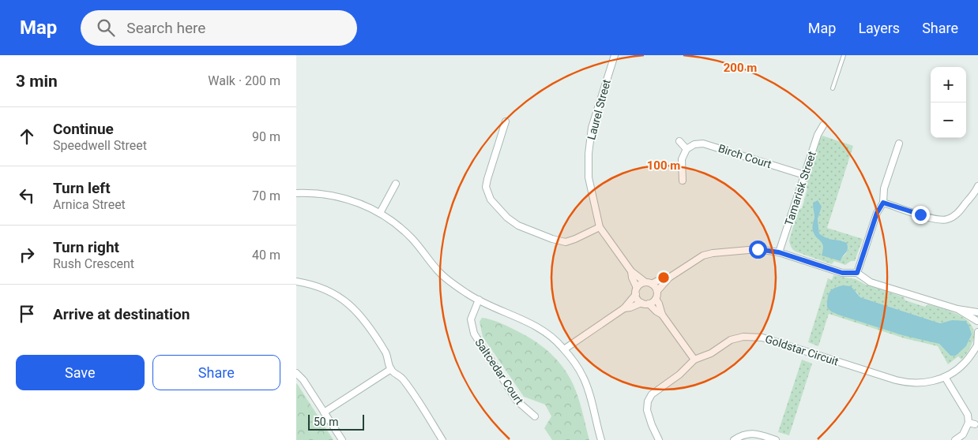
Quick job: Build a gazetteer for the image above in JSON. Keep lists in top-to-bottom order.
{
  "streets": {
    "street": [
      "Laurel Street",
      "Birch Court",
      "Tamarisk Street",
      "Goldstar Circuit",
      "Saltcedar Court"
    ]
  },
  "crossings": [
    ["Birch Court", "Tamarisk Street"]
  ],
  "scale_bar": "50 m",
  "page": {
    "header": "Map",
    "search": "Search here",
    "nav": ["Map", "Layers", "Share"],
    "heading": ["3 min", "Walk · 200 m"],
    "map_buttons": ["+", "−"],
    "list": [
      ["Continue", "Speedwell Street", "90 m"],
      ["Turn left", "Arnica Street", "70 m"],
      ["Turn right", "Rush Crescent", "40 m"],
      "Arrive at destination"
    ],
    "buttons": ["Save", "Share"],
    "scale": "50 m"
  },
  "rings": ["200 m", "100 m"]
}
